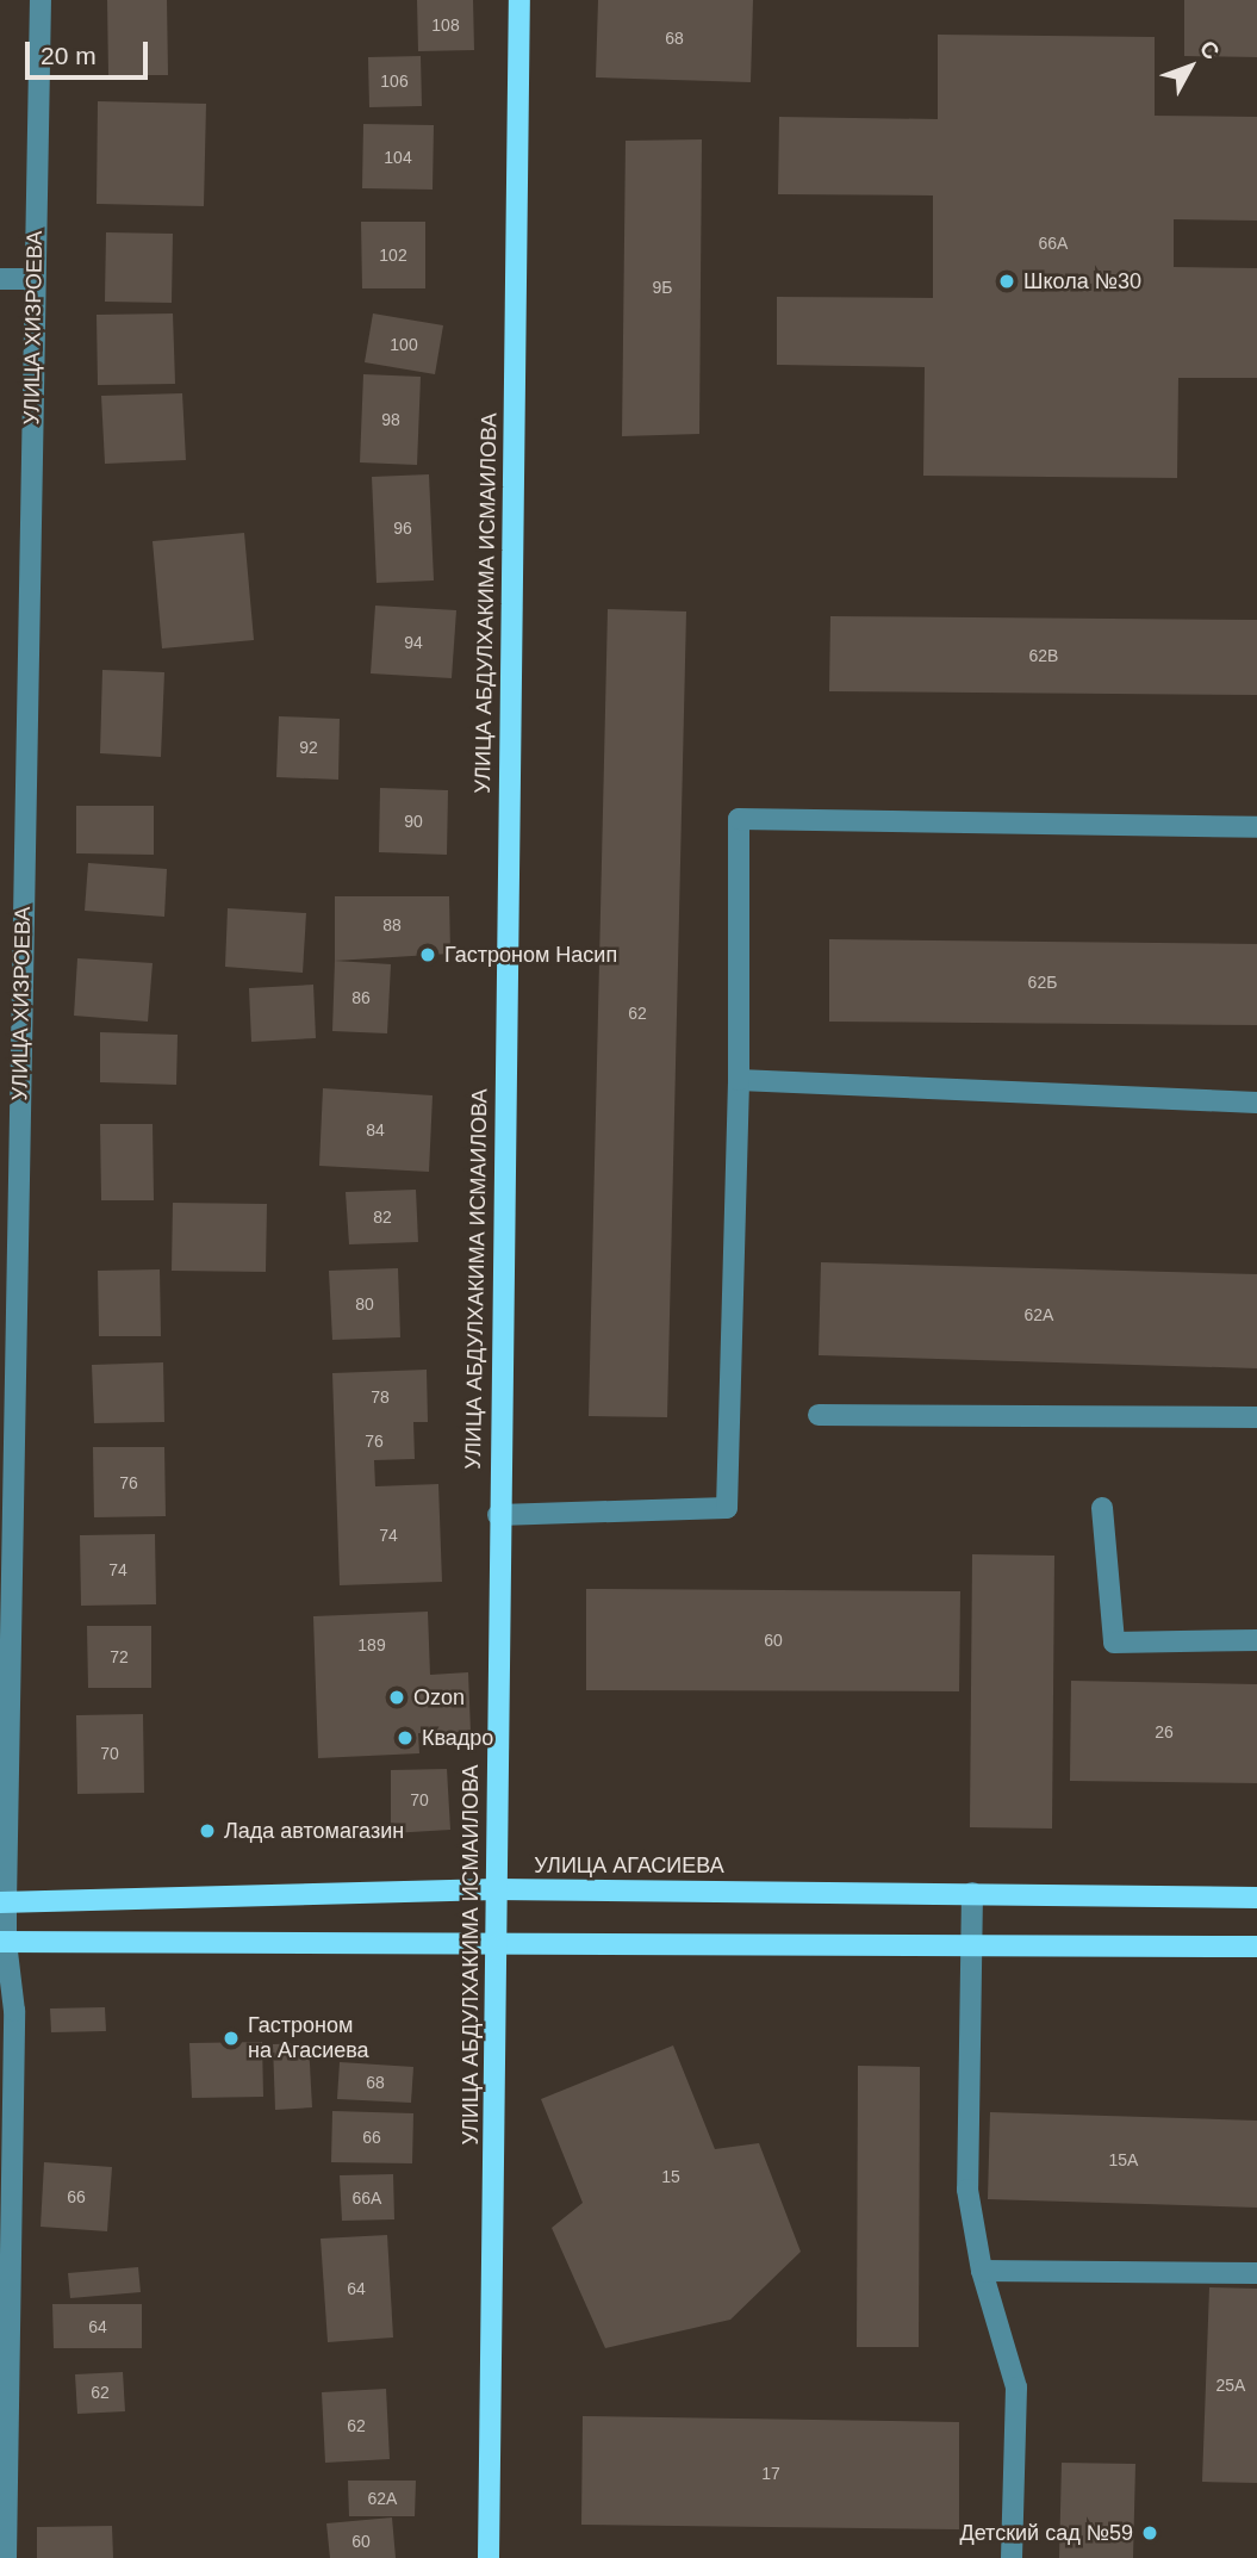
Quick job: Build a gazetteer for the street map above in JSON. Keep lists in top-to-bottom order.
{
  "streets": {
    "main road": ["УЛИЦА АБДУЛХАКИМА ИСМАИЛОВА", "УЛИЦА АГАСИЕВА"],
    "street": ["УЛИЦА ХИЗРОЕВА"]
  },
  "crossings": [
    ["УЛИЦА ХИЗРОЕВА", "УЛИЦА АГАСИЕВА"],
    ["УЛИЦА АБДУЛХАКИМА ИСМАИЛОВА", "УЛИЦА АГАСИЕВА"]
  ],
  "places": [
    "Школа №30",
    "Гастроном Насип",
    "Ozon",
    "Квадро",
    "Лада автомагазин",
    "Гастроном на Агасиева",
    "Детский сад №59"
  ],
  "house_numbers": [
    "108",
    "68",
    "106",
    "104",
    "66А",
    "102",
    "9Б",
    "100",
    "98",
    "96",
    "94",
    "62В",
    "92",
    "90",
    "88",
    "62Б",
    "86",
    "62",
    "84",
    "82",
    "80",
    "62А",
    "78",
    "76",
    "76",
    "74",
    "74",
    "60",
    "189",
    "72",
    "26",
    "70",
    "70",
    "68",
    "66",
    "15А",
    "15",
    "66",
    "66А",
    "64",
    "64",
    "25А",
    "62",
    "62",
    "17",
    "62А",
    "60"
  ],
  "scale_bar": "20 m",
  "north": "top right"
}
